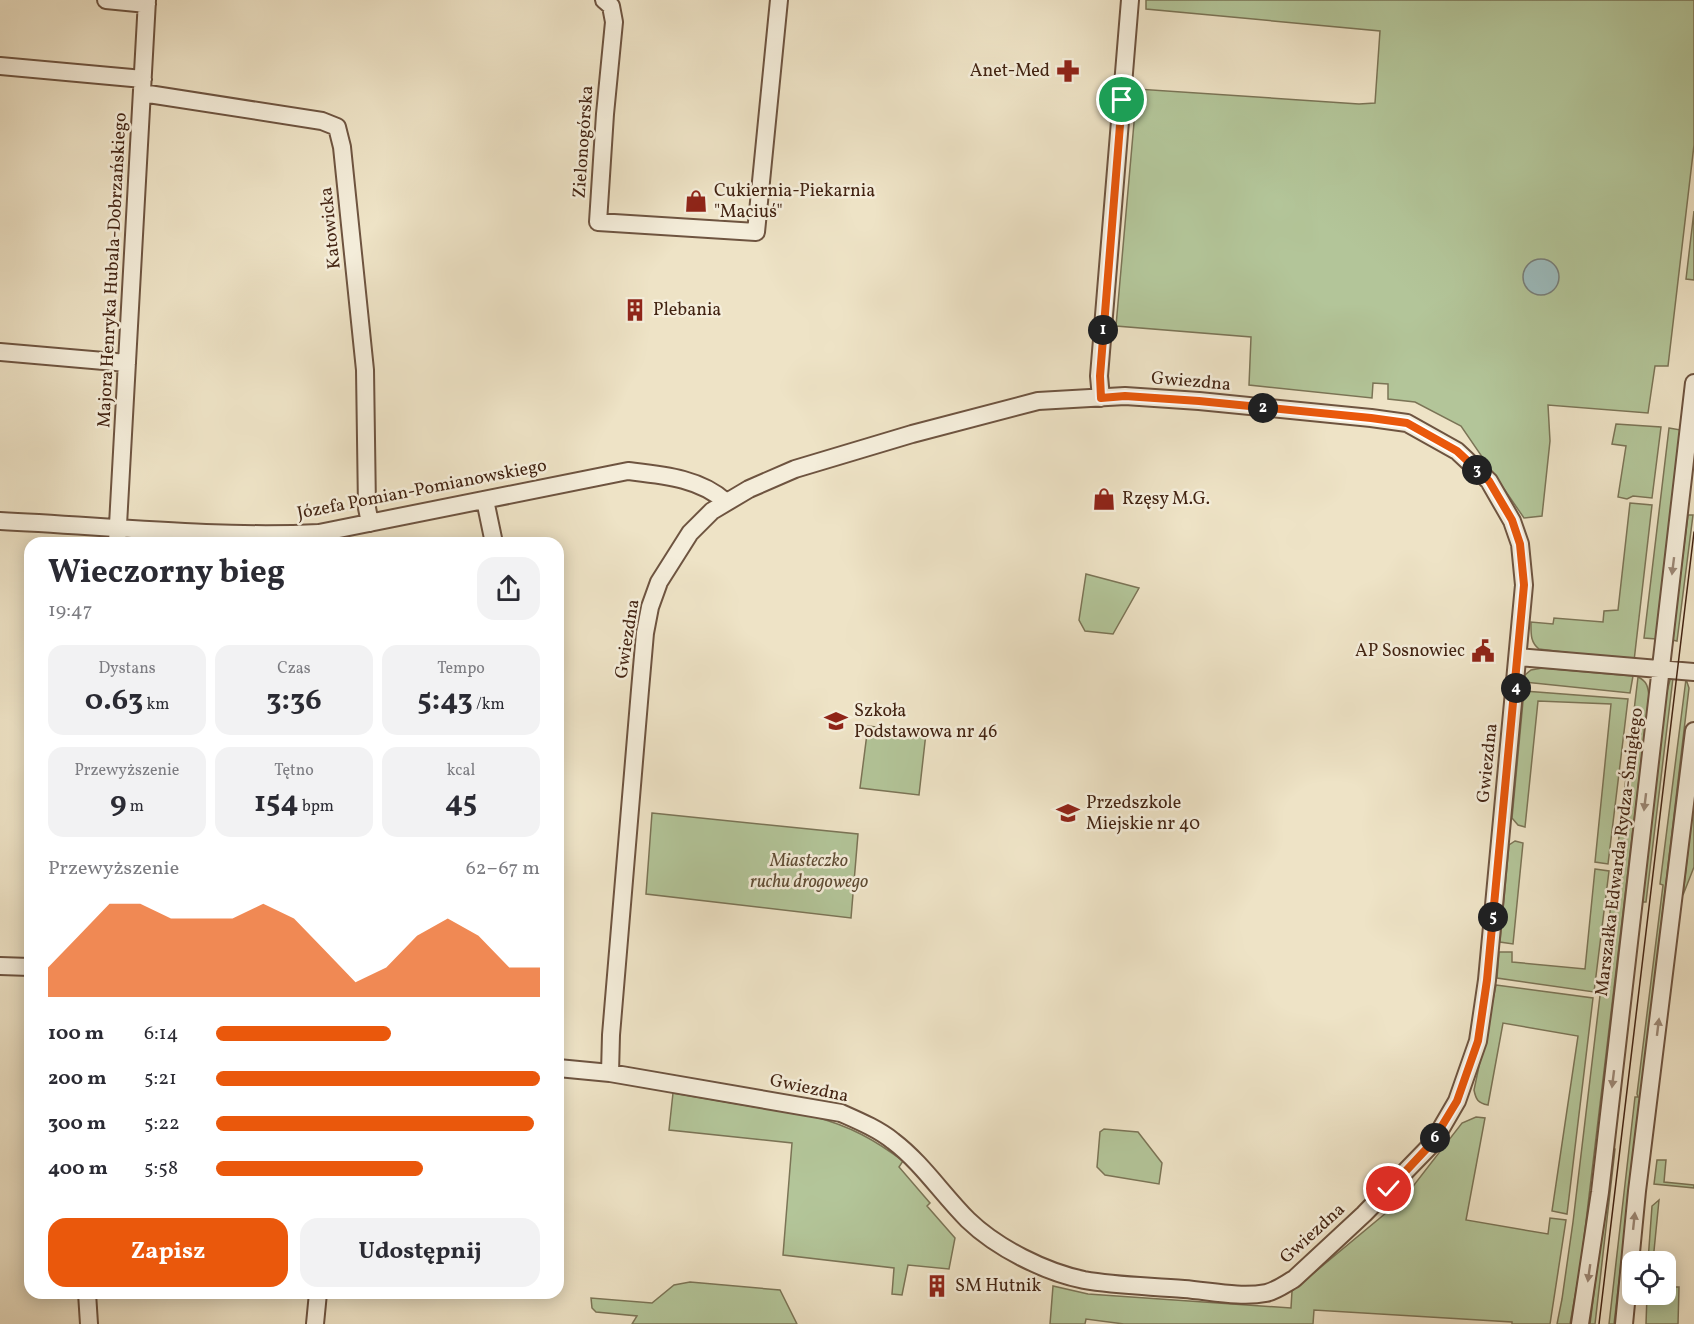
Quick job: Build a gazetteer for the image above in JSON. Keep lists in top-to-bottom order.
{
  "streets": {
    "street": [
      "Zielonogórska",
      "Katowicka",
      "Majora Henryka Hubala-Dobrzańskiego",
      "Gwiezdna",
      "Józefa Pomian-Pomianowskiego",
      "Marszałka Edwarda Rydza-Śmigłego"
    ]
  },
  "crossings": [
    ["Katowicka", "Majora Henryka Hubala-Dobrzańskiego"],
    ["Katowicka", "Józefa Pomian-Pomianowskiego"],
    ["Majora Henryka Hubala-Dobrzańskiego", "Józefa Pomian-Pomianowskiego"],
    ["Gwiezdna", "Józefa Pomian-Pomianowskiego"]
  ],
  "parks": ["Miasteczko ruchu drogowego"],
  "places": {
    "pharmacy": ["Anet-Med"],
    "shop": ["Cukiernia-Piekarnia \"Maciuś\"", "Rzęsy M.G."],
    "building": ["Plebania", "SM Hutnik"],
    "public building": ["AP Sosnowiec"],
    "school or university": ["Szkoła Podstawowa nr 46", "Przedszkole Miejskie nr 40"]
  },
  "page": {
    "pins": [
      "1",
      "2",
      "3",
      "4",
      "5",
      "6"
    ],
    "heading": ["Wieczorny bieg", "19:47"],
    "stats": [
      ["Dystans", "0.63 km"],
      ["Czas", "3:36"],
      ["Tempo", "5:43 /km"],
      ["Przewyższenie", "9 m"],
      ["Tętno", "154 bpm"],
      ["kcal", "45"]
    ],
    "chart": ["Przewyższenie", "62–67 m"],
    "list": [
      {
        "name": "100 m",
        "note": "6:14"
      },
      {
        "name": "200 m",
        "note": "5:21"
      },
      {
        "name": "300 m",
        "note": "5:22"
      },
      {
        "name": "400 m",
        "note": "5:58"
      }
    ],
    "buttons": ["Zapisz", "Udostępnij"]
  }
}
